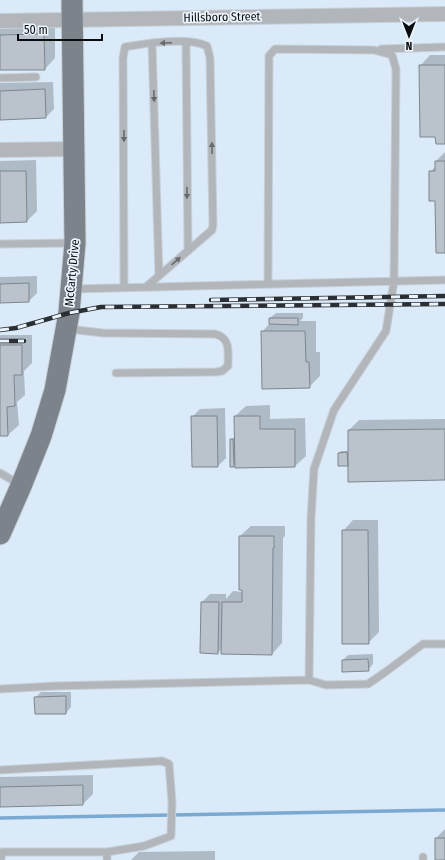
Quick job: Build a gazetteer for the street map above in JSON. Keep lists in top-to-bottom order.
{
  "streets": {
    "main road": ["McCarty Drive"],
    "street": ["Hillsboro Street"]
  },
  "crossings": [
    ["Hillsboro Street", "McCarty Drive"]
  ],
  "scale_bar": "50 m",
  "north": "bottom"
}
